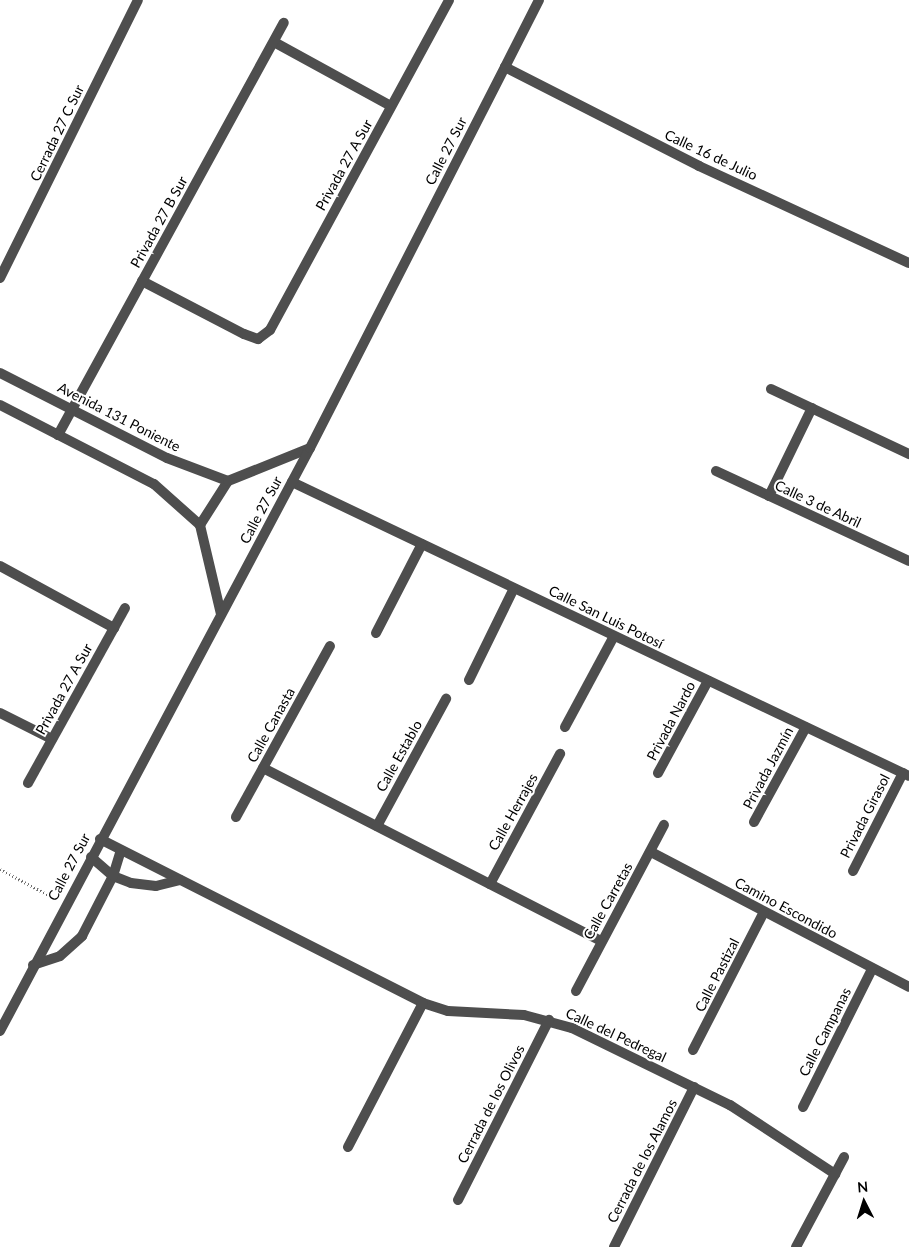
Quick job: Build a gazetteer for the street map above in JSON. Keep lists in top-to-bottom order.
{
  "streets": {
    "street": [
      "Cerrada 27 C Sur",
      "Calle 27 Sur",
      "Calle 16 de Julio",
      "Privada 27 A Sur",
      "Privada 27 B Sur",
      "Avenida 131 Poniente",
      "Calle 3 de Abril",
      "Calle San Luis Potosí",
      "Privada Nardo",
      "Calle Canasta",
      "Calle Establo",
      "Privada Jazmín",
      "Calle Herrajes",
      "Privada Girasol",
      "Calle Carretas",
      "Camino Escondido",
      "Calle Pastizal",
      "Calle Campanas",
      "Calle del Pedregal",
      "Cerrada de los Olivos",
      "Cerrada de los Alamos"
    ]
  },
  "crossings": [
    ["Calle 27 Sur", "Calle 16 de Julio"],
    ["Calle 27 Sur", "Calle San Luis Potosí"],
    ["Calle 27 Sur", "Calle del Pedregal"],
    ["Privada 27 A Sur", "Privada 27 B Sur"],
    ["Privada 27 B Sur", "Avenida 131 Poniente"],
    ["Calle San Luis Potosí", "Privada Nardo"],
    ["Calle San Luis Potosí", "Privada Jazmín"],
    ["Calle San Luis Potosí", "Privada Girasol"],
    ["Calle Carretas", "Camino Escondido"],
    ["Camino Escondido", "Calle Pastizal"],
    ["Camino Escondido", "Calle Campanas"],
    ["Calle del Pedregal", "Cerrada de los Olivos"],
    ["Calle del Pedregal", "Cerrada de los Alamos"]
  ],
  "north": "top"
}
